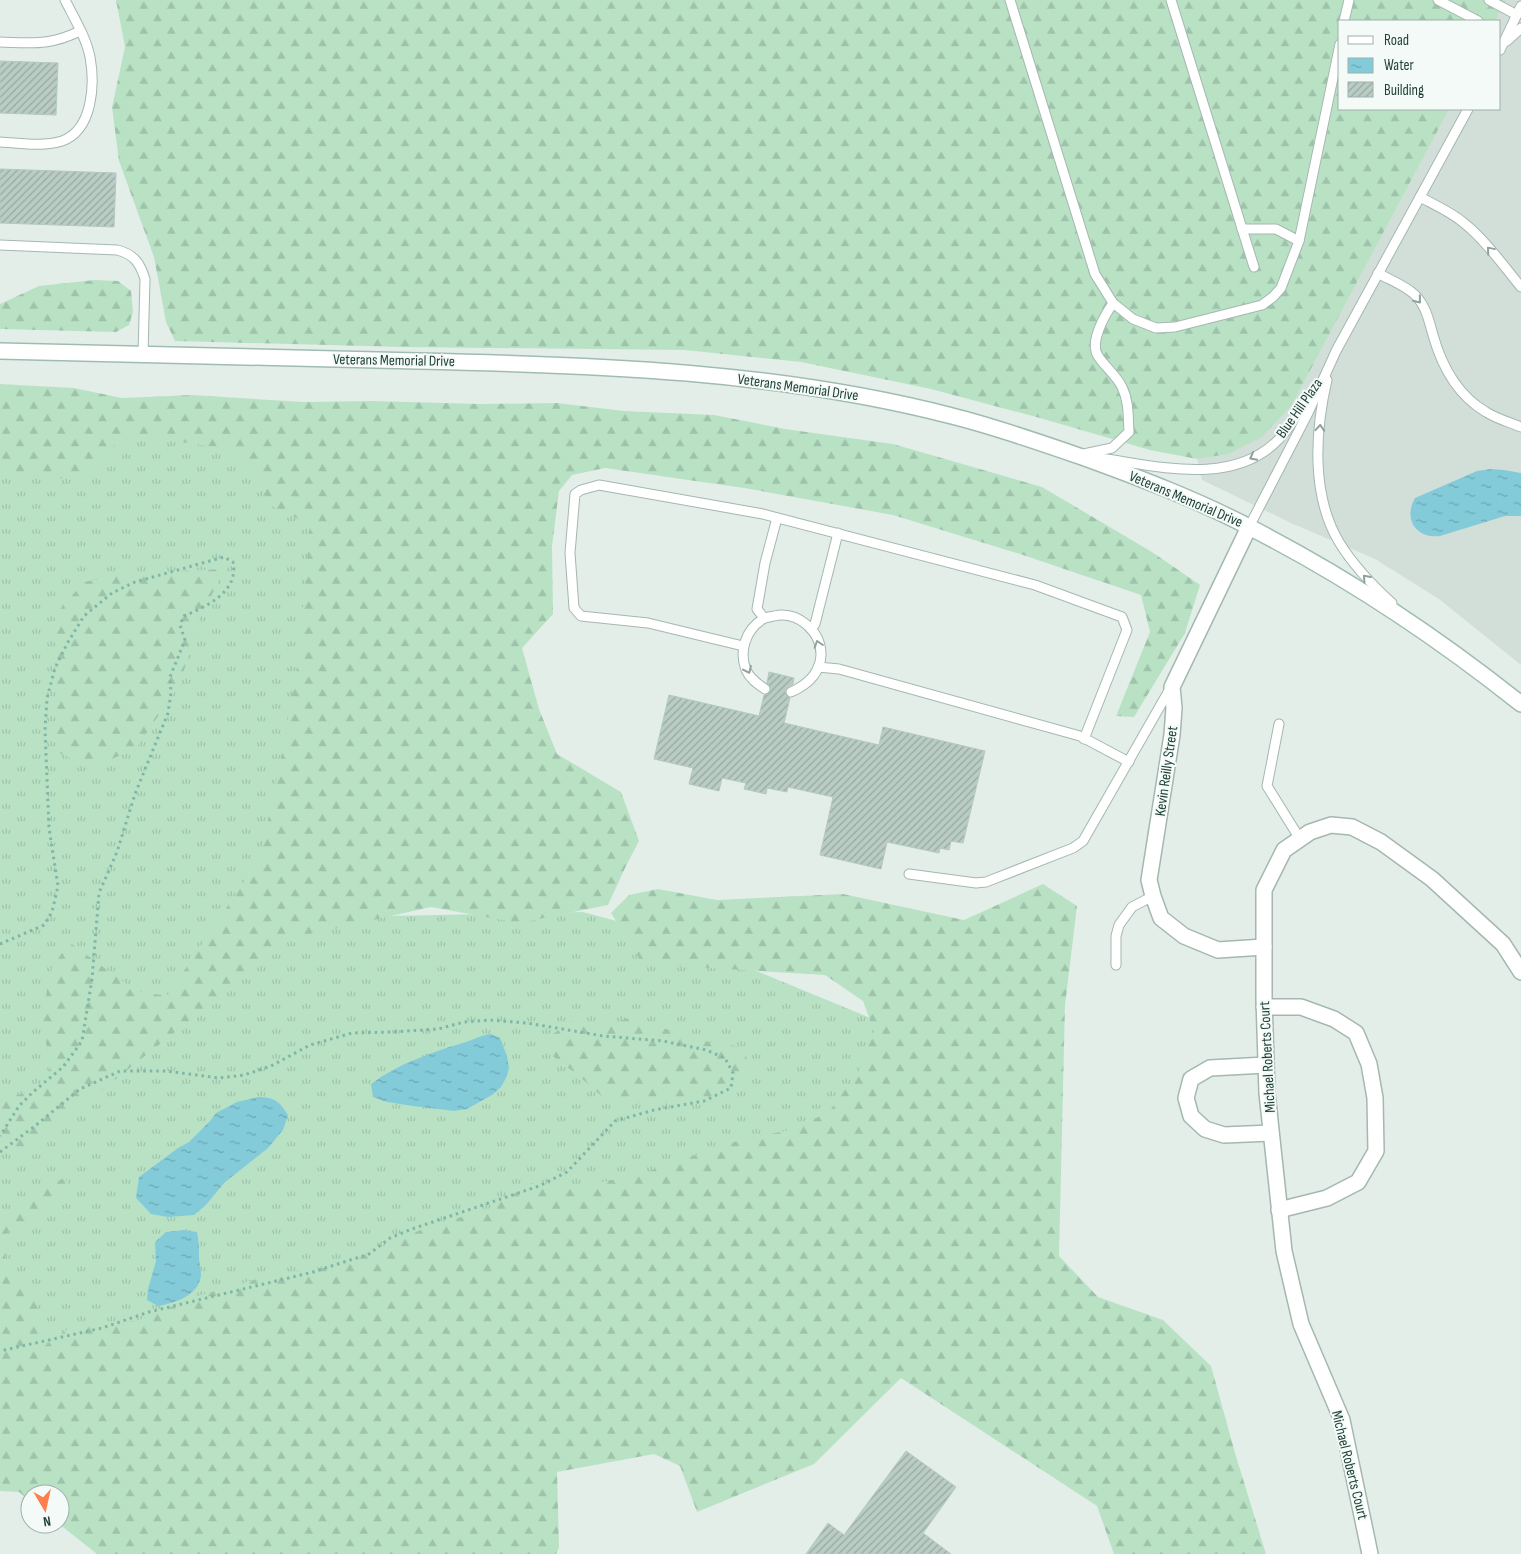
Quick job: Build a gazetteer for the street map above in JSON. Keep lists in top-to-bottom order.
{
  "streets": {
    "street": ["Veterans Memorial Drive", "Kevin Reilly Street", "Michael Roberts Court"],
    "lane": ["Blue Hill Plaza"]
  },
  "crossings": [
    ["Veterans Memorial Drive", "Blue Hill Plaza"],
    ["Veterans Memorial Drive", "Kevin Reilly Street"],
    ["Blue Hill Plaza", "Kevin Reilly Street"],
    ["Kevin Reilly Street", "Michael Roberts Court"]
  ],
  "legend": ["Road", "Water", "Building"],
  "north": "bottom"
}
